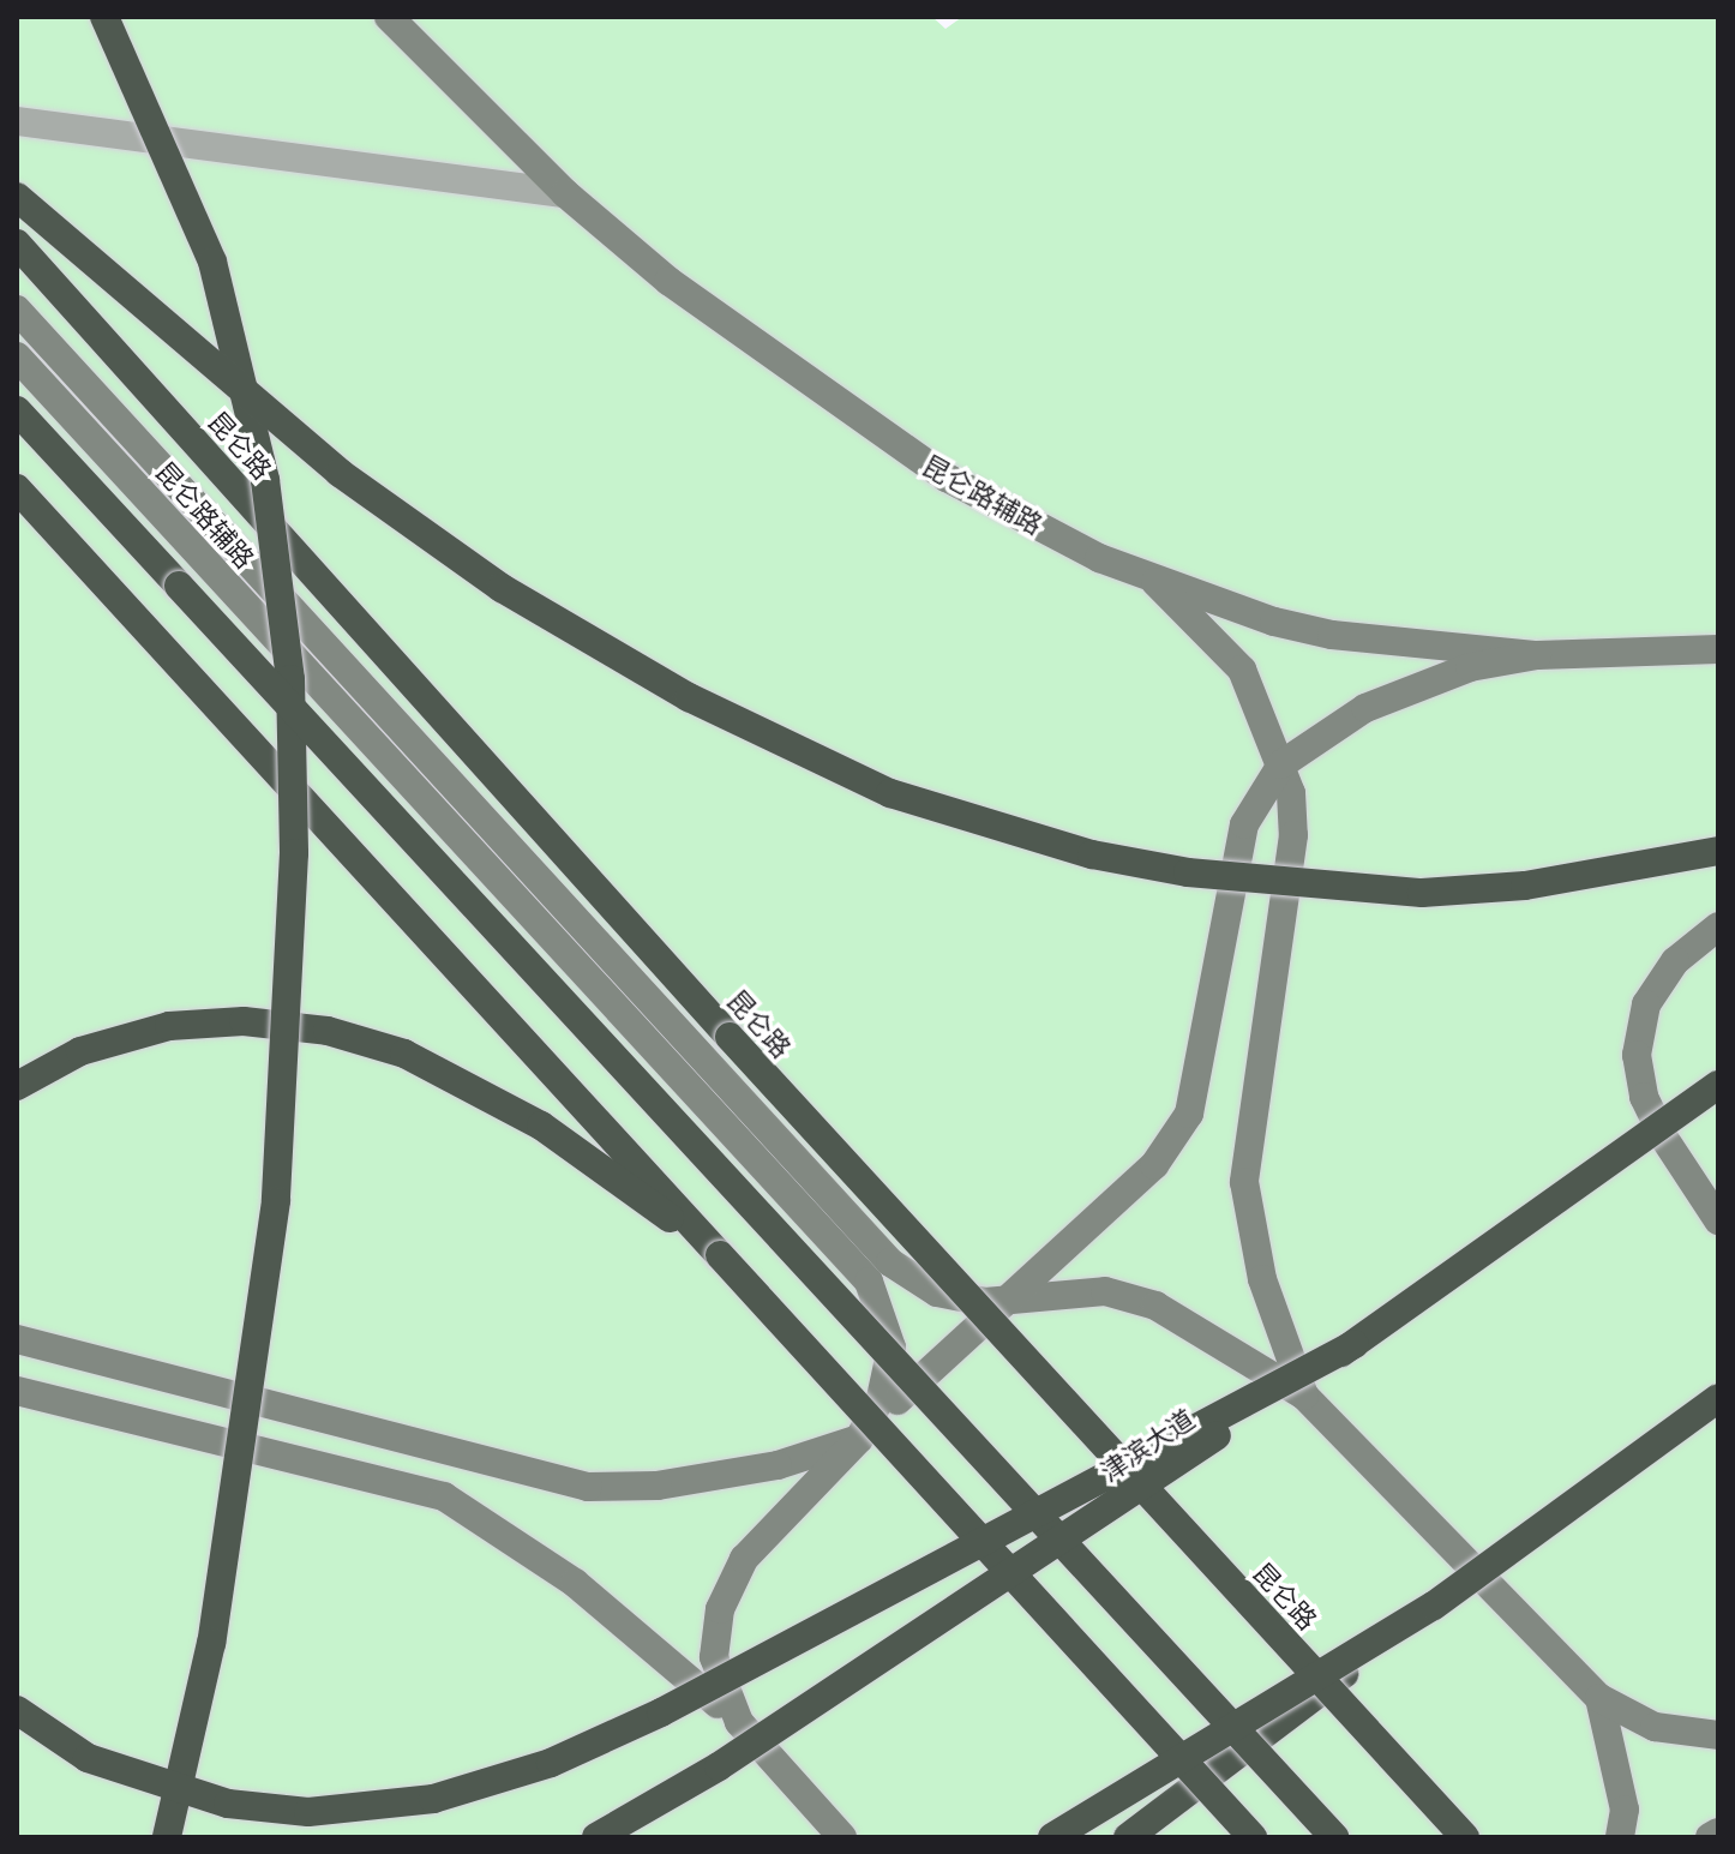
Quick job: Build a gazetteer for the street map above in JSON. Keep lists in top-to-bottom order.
{
  "streets": {
    "highway": ["昆仑路", "津滨大道"],
    "street": ["昆仑路辅路"]
  }
}
